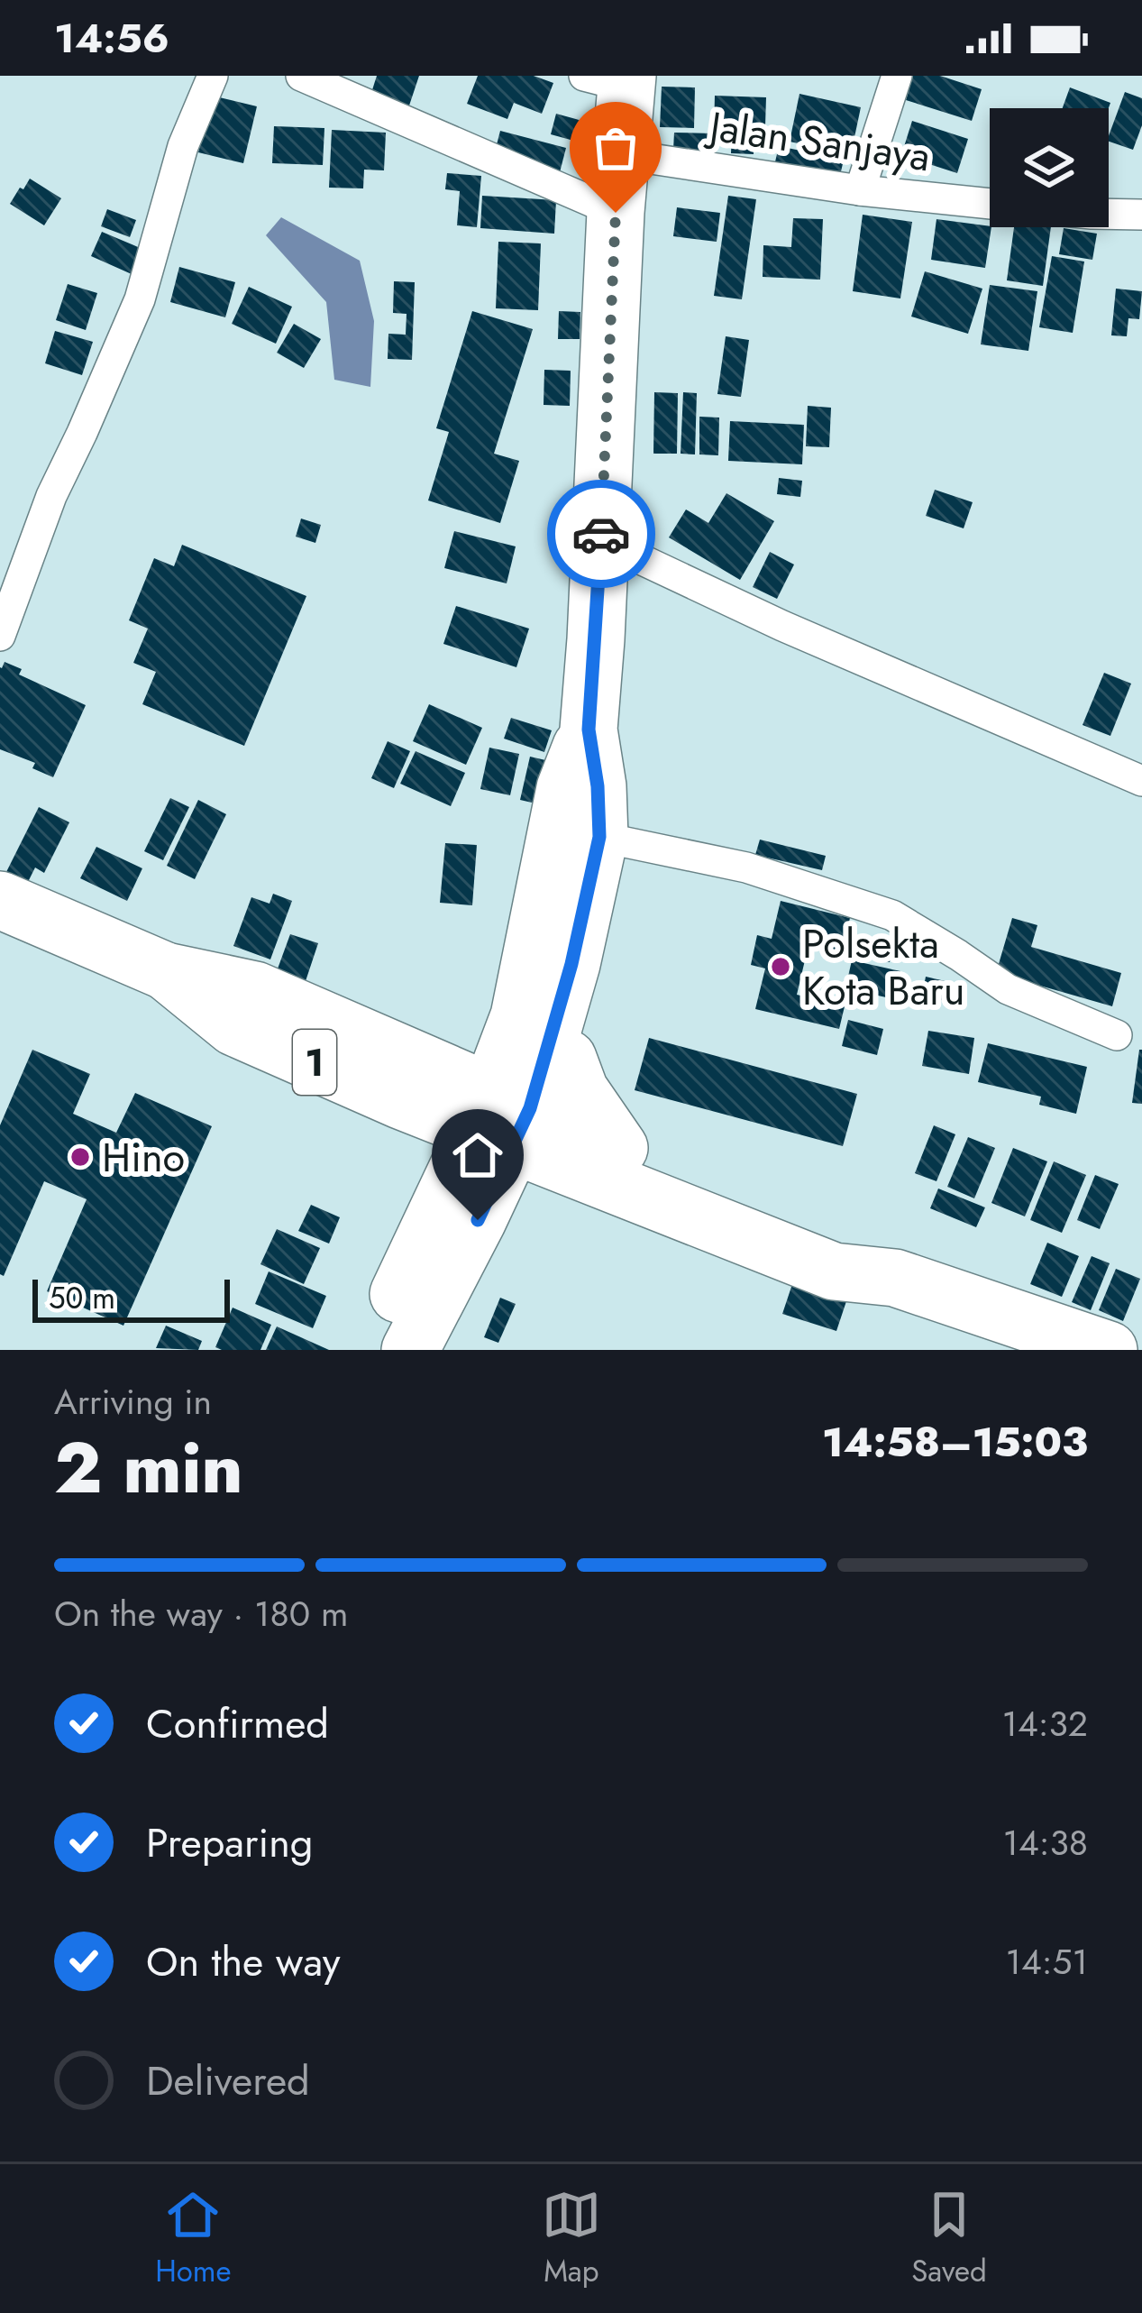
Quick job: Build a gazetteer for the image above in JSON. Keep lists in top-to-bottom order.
{
  "streets": {
    "highway": ["1"],
    "street": ["Jalan Sanjaya"]
  },
  "places": ["Polsekta Kota Baru", "Hino"],
  "scale_bar": "50 m",
  "page": {
    "status": "14:56",
    "scale": "50 m",
    "heading": ["2 min", "Arriving in", "14:58–15:03"],
    "bar": "On the way · 180 m",
    "list": [
      ["Confirmed", "14:32"],
      ["Preparing", "14:38"],
      ["On the way", "14:51"],
      "Delivered"
    ],
    "tabs": ["Home", "Map", "Saved"]
  }
}
